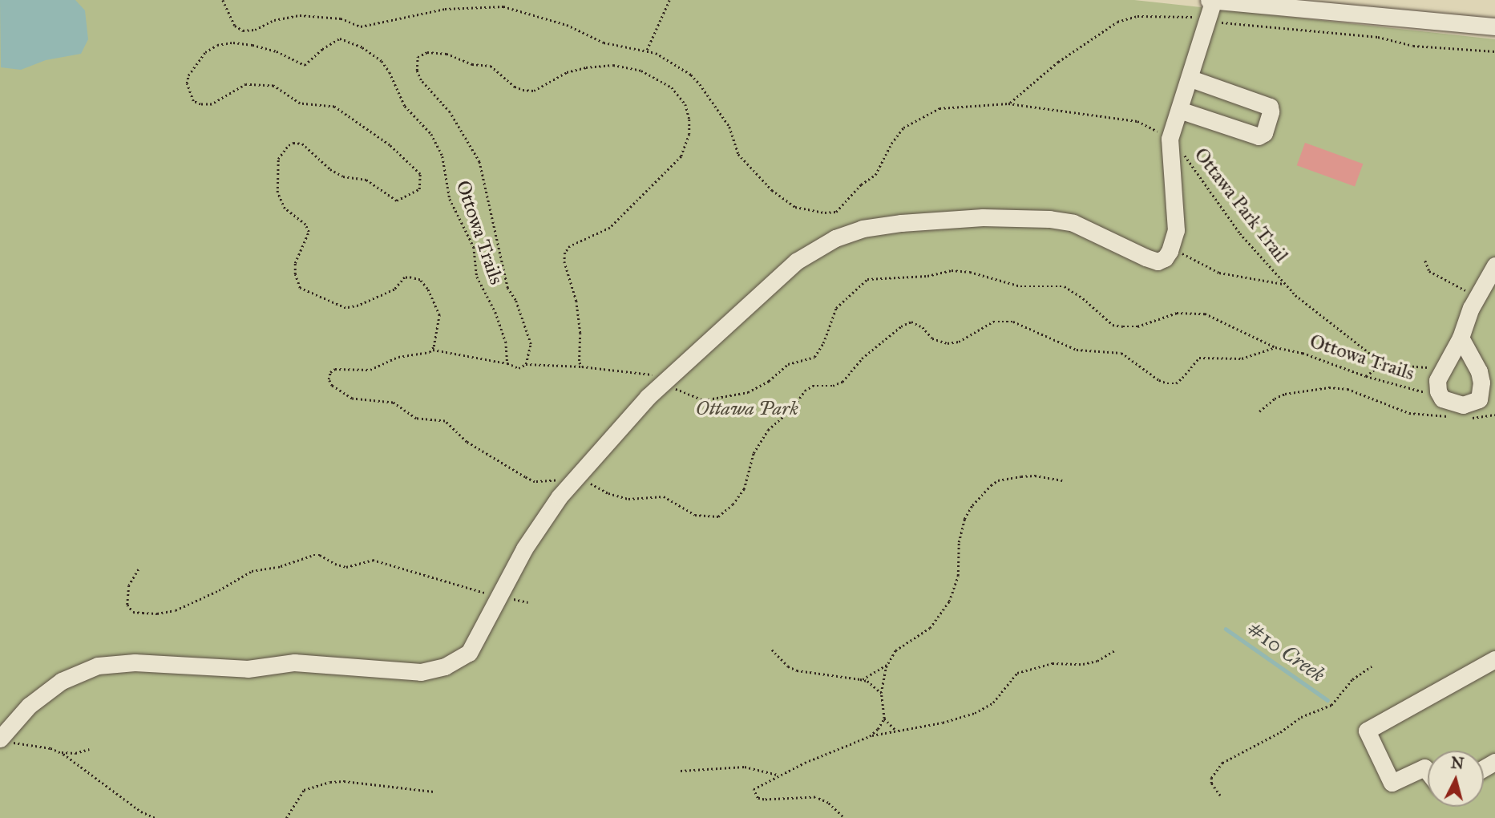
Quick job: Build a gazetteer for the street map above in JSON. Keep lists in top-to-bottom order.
{
  "streets": {
    "path": ["Ottawa Park Trail", "Ottowa Trails"]
  },
  "water": ["#10 Creek"],
  "parks": ["Ottawa Park"],
  "north": "top"
}
